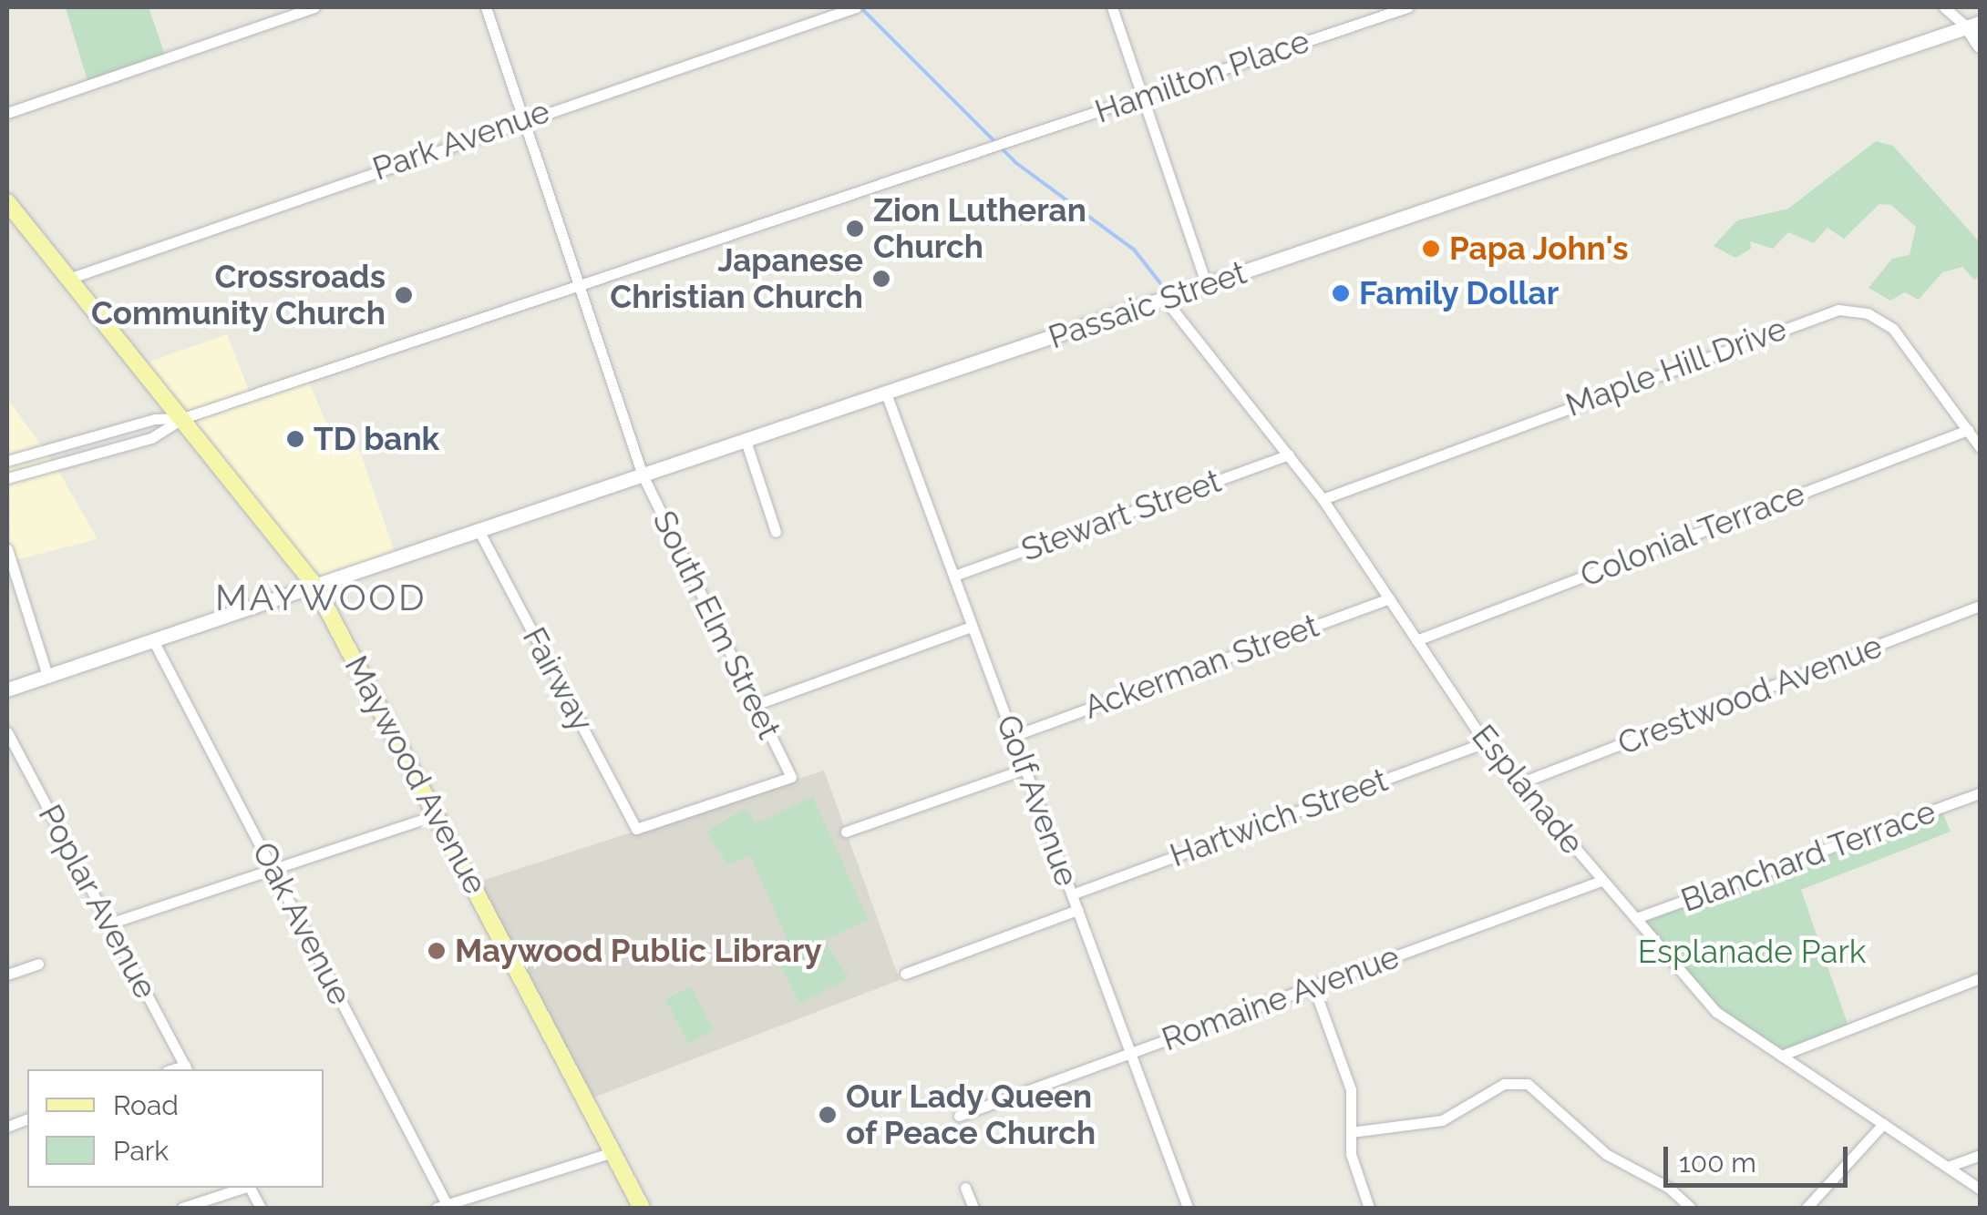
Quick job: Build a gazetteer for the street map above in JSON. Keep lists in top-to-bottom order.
{
  "streets": {
    "main road": ["Passaic Street", "Maywood Avenue"],
    "street": [
      "Hamilton Place",
      "Park Avenue",
      "Maple Hill Drive",
      "Stewart Street",
      "Colonial Terrace",
      "South Elm Street",
      "Ackerman Street",
      "Fairway",
      "Crestwood Avenue",
      "Esplanade",
      "Golf Avenue",
      "Hartwich Street",
      "Blanchard Terrace",
      "Poplar Avenue",
      "Oak Avenue",
      "Romaine Avenue"
    ]
  },
  "crossings": [
    ["Hamilton Place", "South Elm Street"],
    ["Hamilton Place", "Maywood Avenue"],
    ["Park Avenue", "South Elm Street"],
    ["Park Avenue", "Maywood Avenue"],
    ["Passaic Street", "South Elm Street"],
    ["Passaic Street", "Fairway"],
    ["Passaic Street", "Maywood Avenue"],
    ["Passaic Street", "Esplanade"],
    ["Passaic Street", "Golf Avenue"],
    ["Passaic Street", "Oak Avenue"],
    ["Maple Hill Drive", "Colonial Terrace"],
    ["Maple Hill Drive", "Esplanade"],
    ["Stewart Street", "Esplanade"],
    ["Stewart Street", "Golf Avenue"],
    ["Colonial Terrace", "Esplanade"],
    ["South Elm Street", "Fairway"],
    ["Ackerman Street", "Esplanade"],
    ["Ackerman Street", "Golf Avenue"],
    ["Crestwood Avenue", "Esplanade"],
    ["Esplanade", "Hartwich Street"],
    ["Esplanade", "Blanchard Terrace"],
    ["Esplanade", "Romaine Avenue"],
    ["Golf Avenue", "Hartwich Street"],
    ["Golf Avenue", "Romaine Avenue"]
  ],
  "districts": ["MAYWOOD"],
  "parks": ["Esplanade Park"],
  "places": [
    "Zion Lutheran Church",
    "Papa John's",
    "Japanese Christian Church",
    "Family Dollar",
    "Crossroads Community Church",
    "TD bank",
    "Maywood Public Library",
    "Our Lady Queen of Peace Church"
  ],
  "legend": ["Road", "Park"],
  "scale_bar": "100 m"
}
